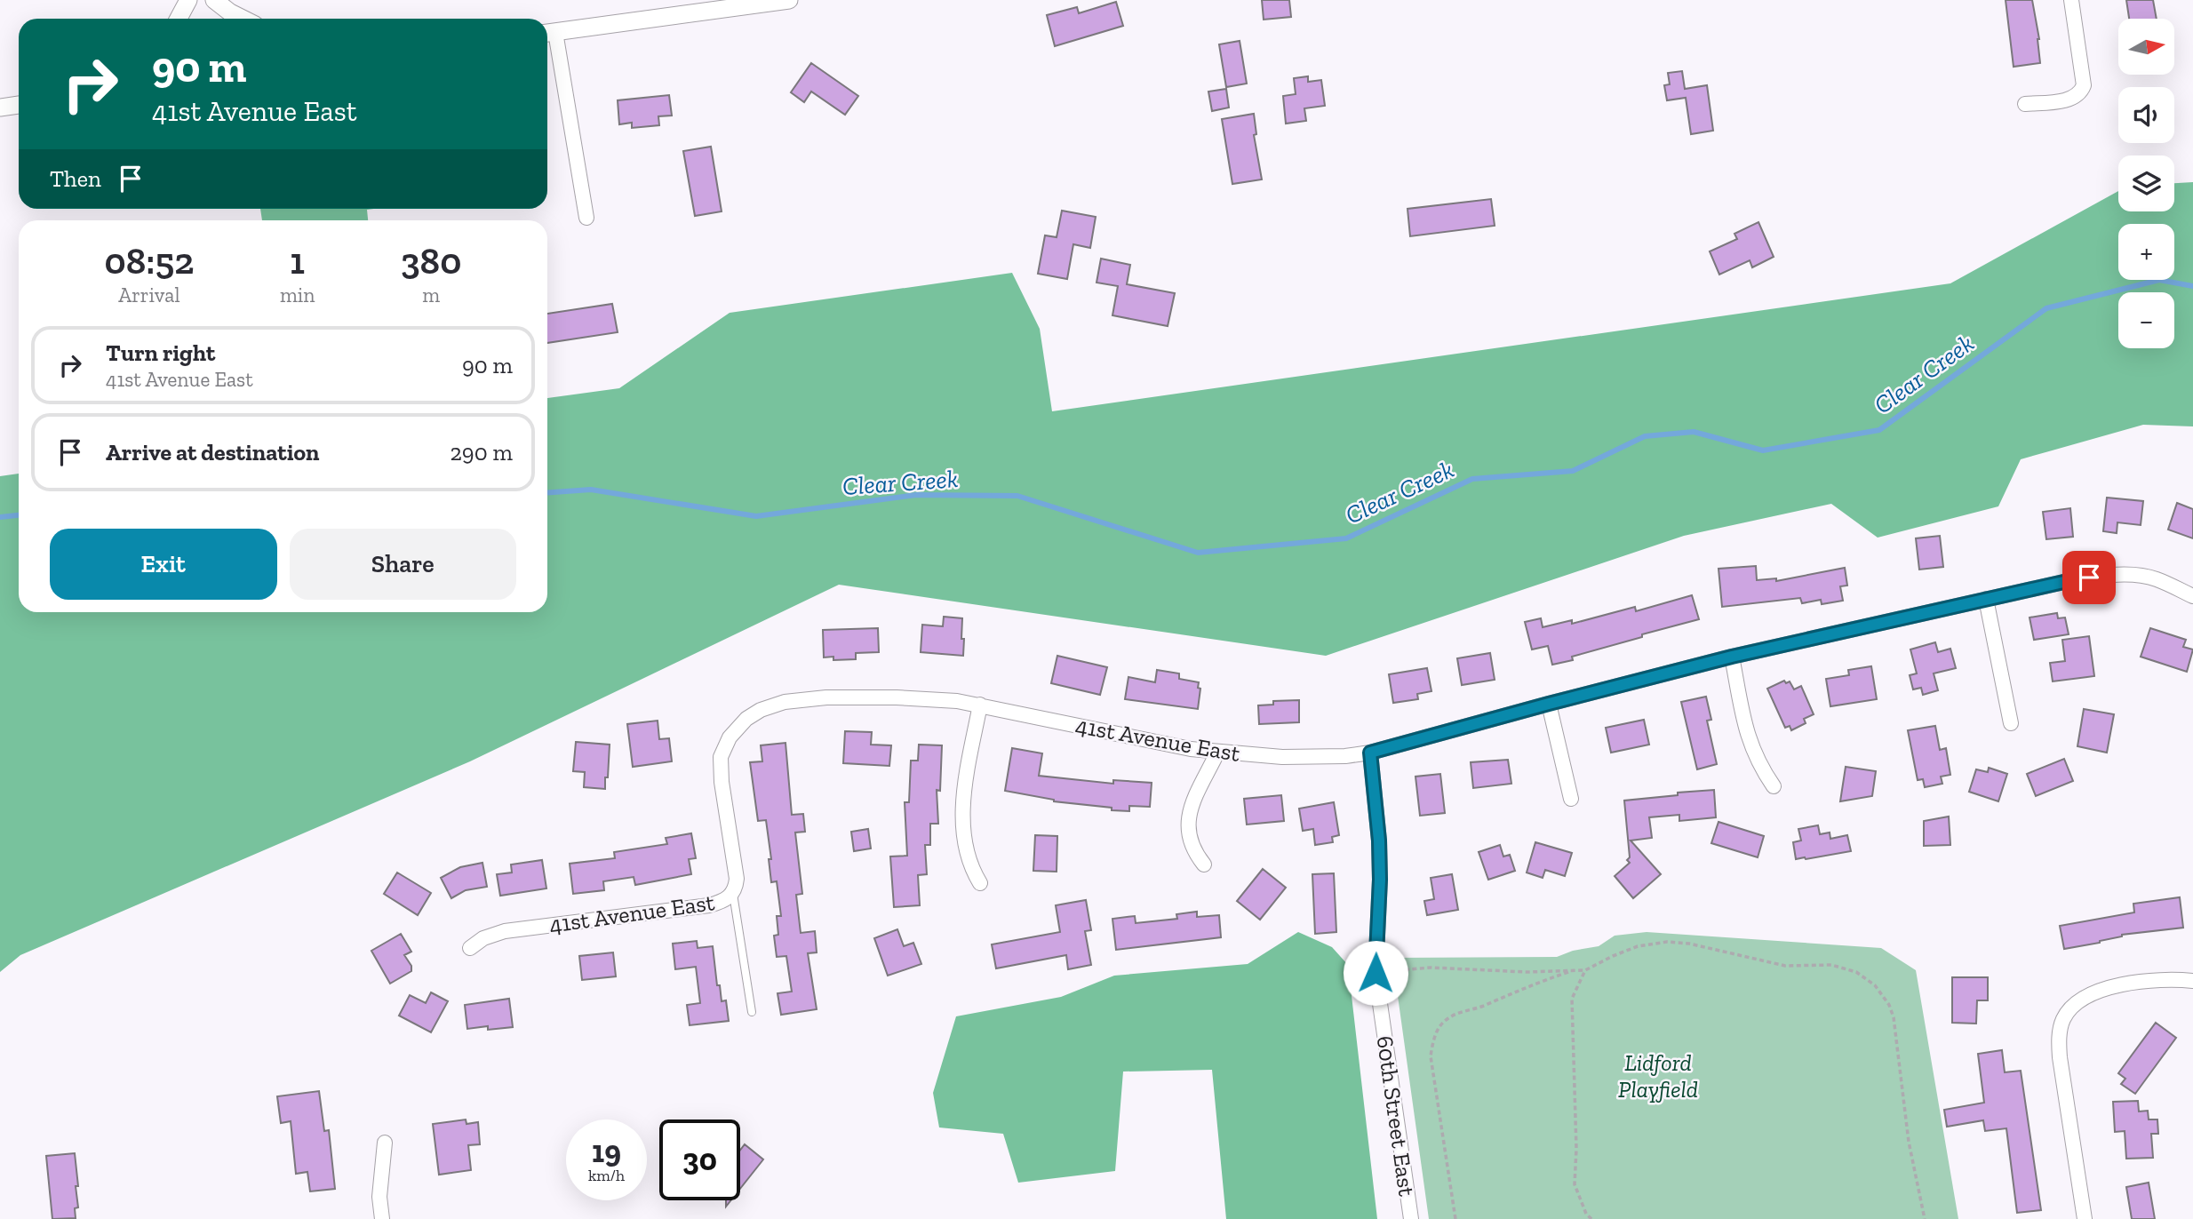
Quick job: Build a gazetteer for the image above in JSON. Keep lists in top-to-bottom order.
{
  "streets": {
    "street": ["41st Avenue East", "60th Street East"]
  },
  "crossings": [
    ["41st Avenue East", "60th Street East"]
  ],
  "water": ["Clear Creek"],
  "parks": ["Lidford Playfield"],
  "north": "right",
  "page": {
    "map_buttons": ["+", "−"],
    "turn": ["90 m", "41st Avenue East"],
    "then": "Then",
    "eta": [
      "08:52",
      "Arrival",
      "1",
      "min",
      "380",
      "m"
    ],
    "list": [
      {
        "name": "Turn right",
        "note": "41st Avenue East",
        "value": "90 m"
      },
      {
        "name": "Arrive at destination",
        "value": "290 m"
      }
    ],
    "buttons": ["Exit", "Share"],
    "speed": "19 km/h",
    "limit": "30"
  }
}
